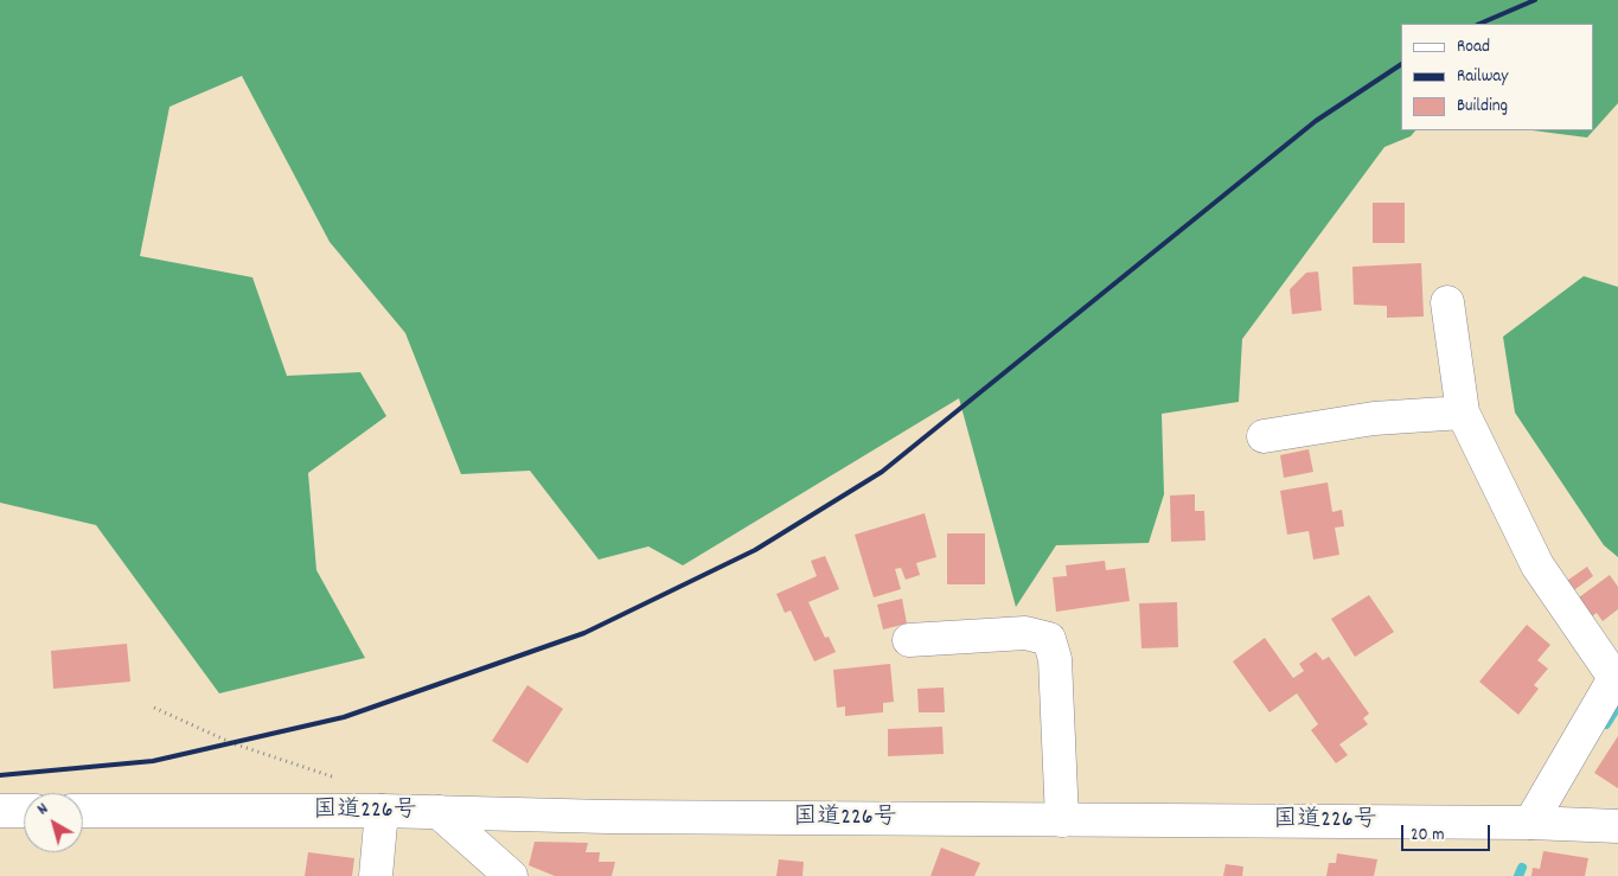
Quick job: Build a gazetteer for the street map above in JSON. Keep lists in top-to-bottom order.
{
  "streets": {
    "main road": ["国道226号"]
  },
  "legend": ["Road", "Railway", "Building"],
  "scale_bar": "20 m",
  "north": "top left"
}
